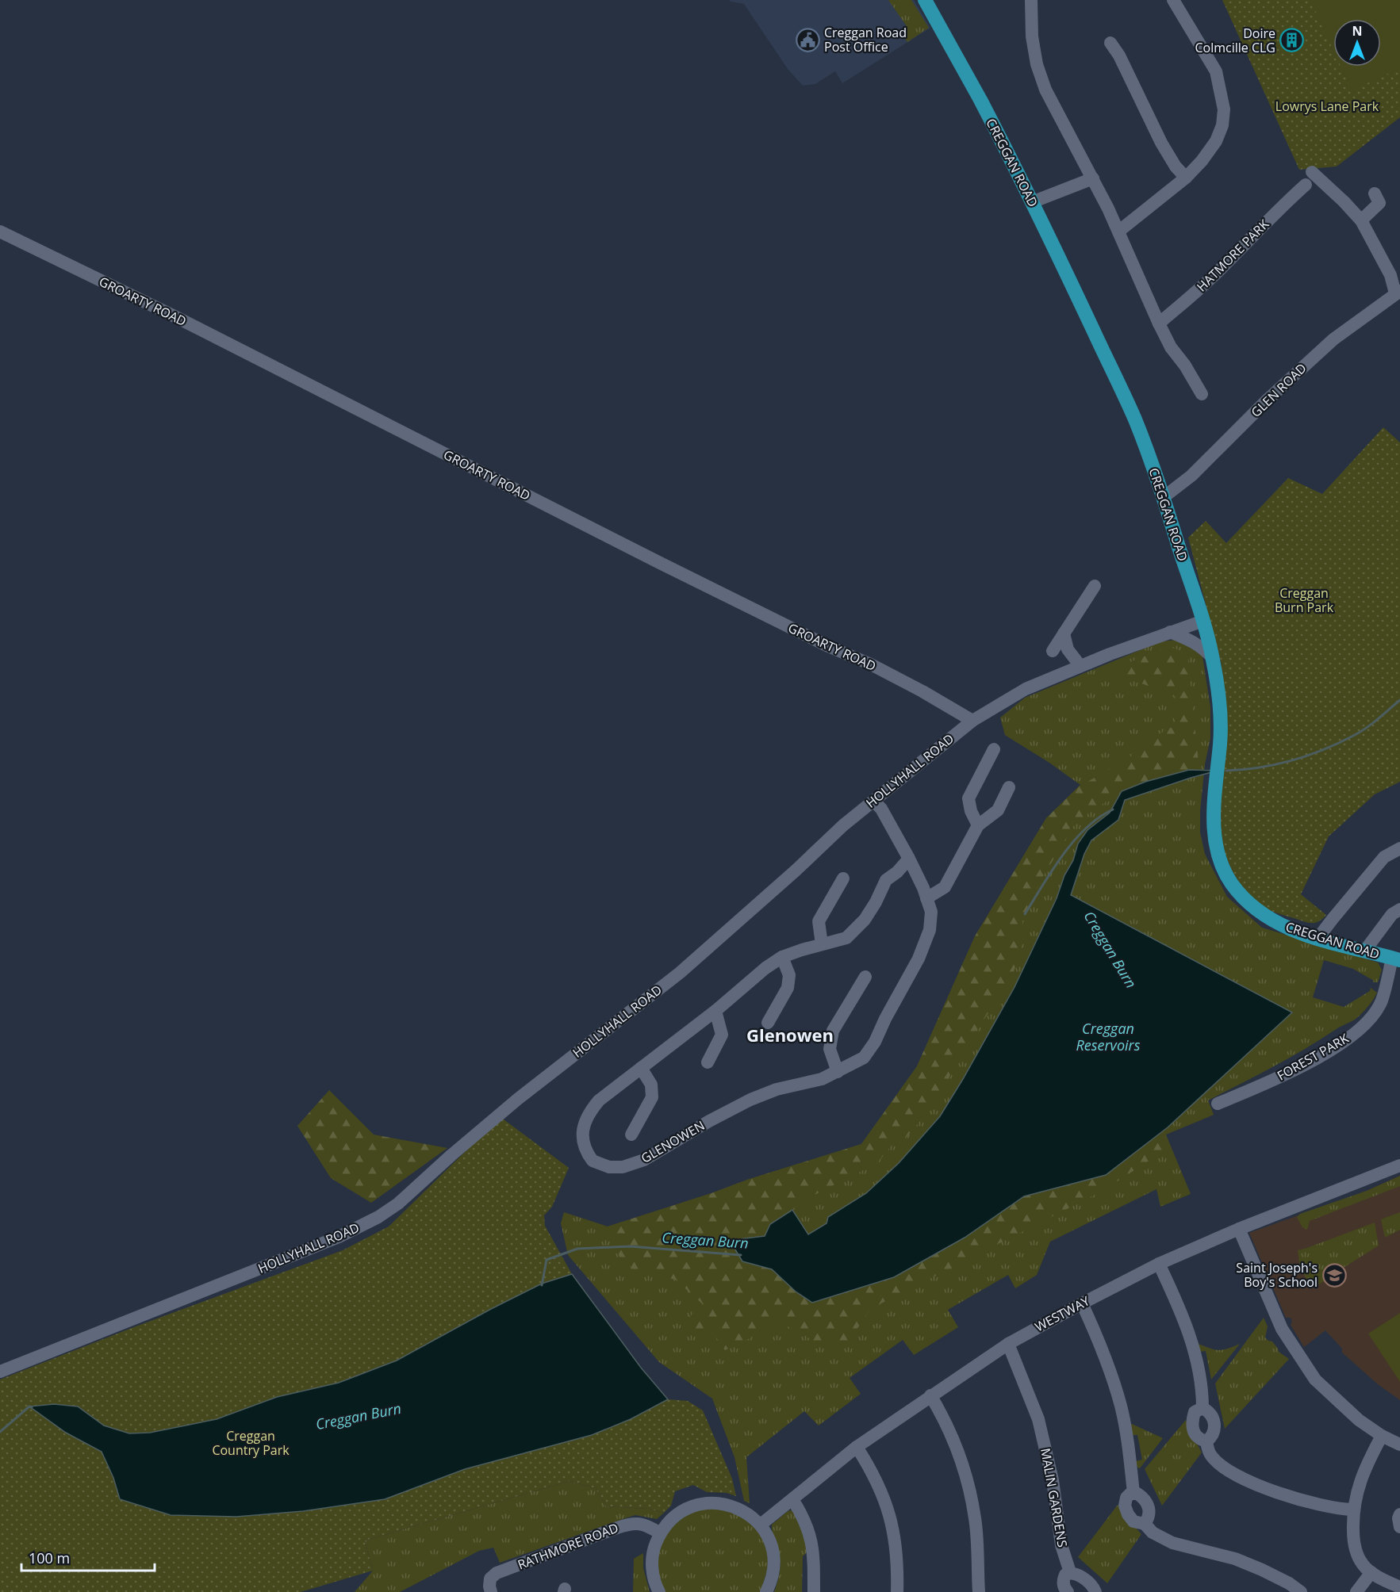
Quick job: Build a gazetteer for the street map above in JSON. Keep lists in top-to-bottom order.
{
  "streets": {
    "main road": ["CREGGAN ROAD"],
    "street": [
      "HATMORE PARK",
      "GROARTY ROAD",
      "GLEN ROAD",
      "HOLLYHALL ROAD",
      "FOREST PARK",
      "GLENOWEN",
      "WESTWAY",
      "MALIN GARDENS",
      "RATHMORE ROAD"
    ]
  },
  "crossings": [
    ["CREGGAN ROAD", "GLEN ROAD"],
    ["CREGGAN ROAD", "HOLLYHALL ROAD"],
    ["CREGGAN ROAD", "FOREST PARK"],
    ["GROARTY ROAD", "HOLLYHALL ROAD"],
    ["HOLLYHALL ROAD", "GLENOWEN"],
    ["WESTWAY", "MALIN GARDENS"]
  ],
  "districts": ["Glenowen"],
  "water": ["Creggan Burn", "Creggan Reservoirs"],
  "parks": ["Lowrys Lane Park", "Creggan Burn Park", "Creggan Country Park"],
  "places": {
    "public building": ["Creggan Road Post Office"],
    "building": ["Doire Colmcille CLG"],
    "school or university": ["Saint Joseph's Boy's School"]
  },
  "scale_bar": "100 m",
  "north": "top"
}
